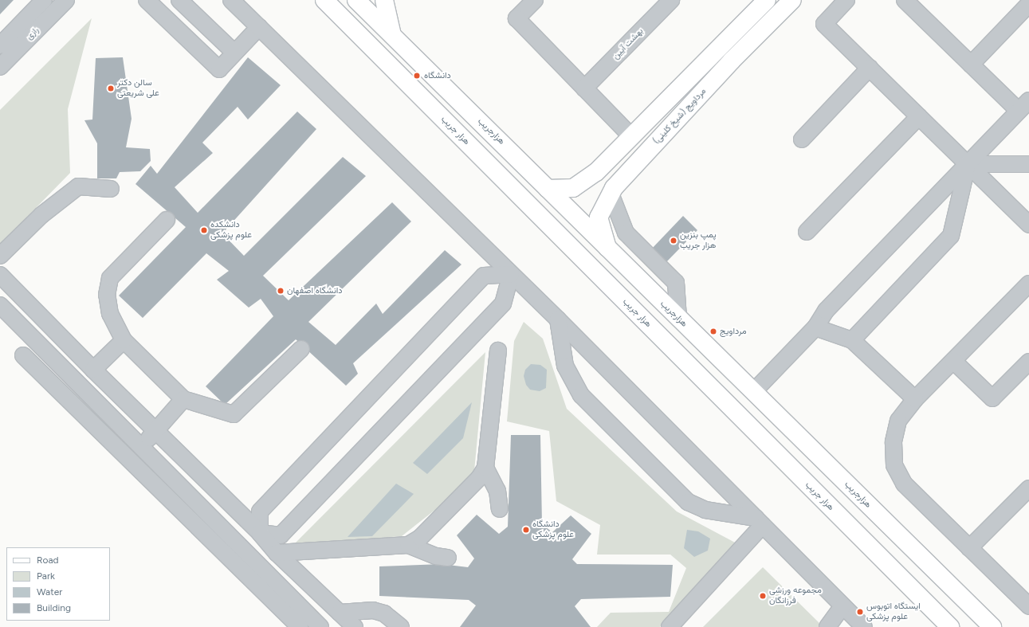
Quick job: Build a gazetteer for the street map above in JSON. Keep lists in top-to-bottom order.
{
  "streets": {
    "main road": ["مرداویج (شیخ کلینی)", "هزار جریب", "هزارجریب"],
    "street": ["رازی", "بهشت آیین"]
  },
  "crossings": [
    ["مرداویج (شیخ کلینی)", "هزارجریب"]
  ],
  "places": [
    "دانشگاه",
    "سالن دکتر علی شریعتی",
    "دانشکده علوم پزشکی",
    "پمپ بنزین هزار جریب",
    "دانشگاه اصفهان",
    "مرداویج",
    "دانشگاه علوم پزشکی",
    "مجموعه ورزشی فرزانگان",
    "ایستگاه اتوبوس علوم پزشکی"
  ],
  "legend": [
    "Road",
    "Park",
    "Water",
    "Building"
  ]
}
